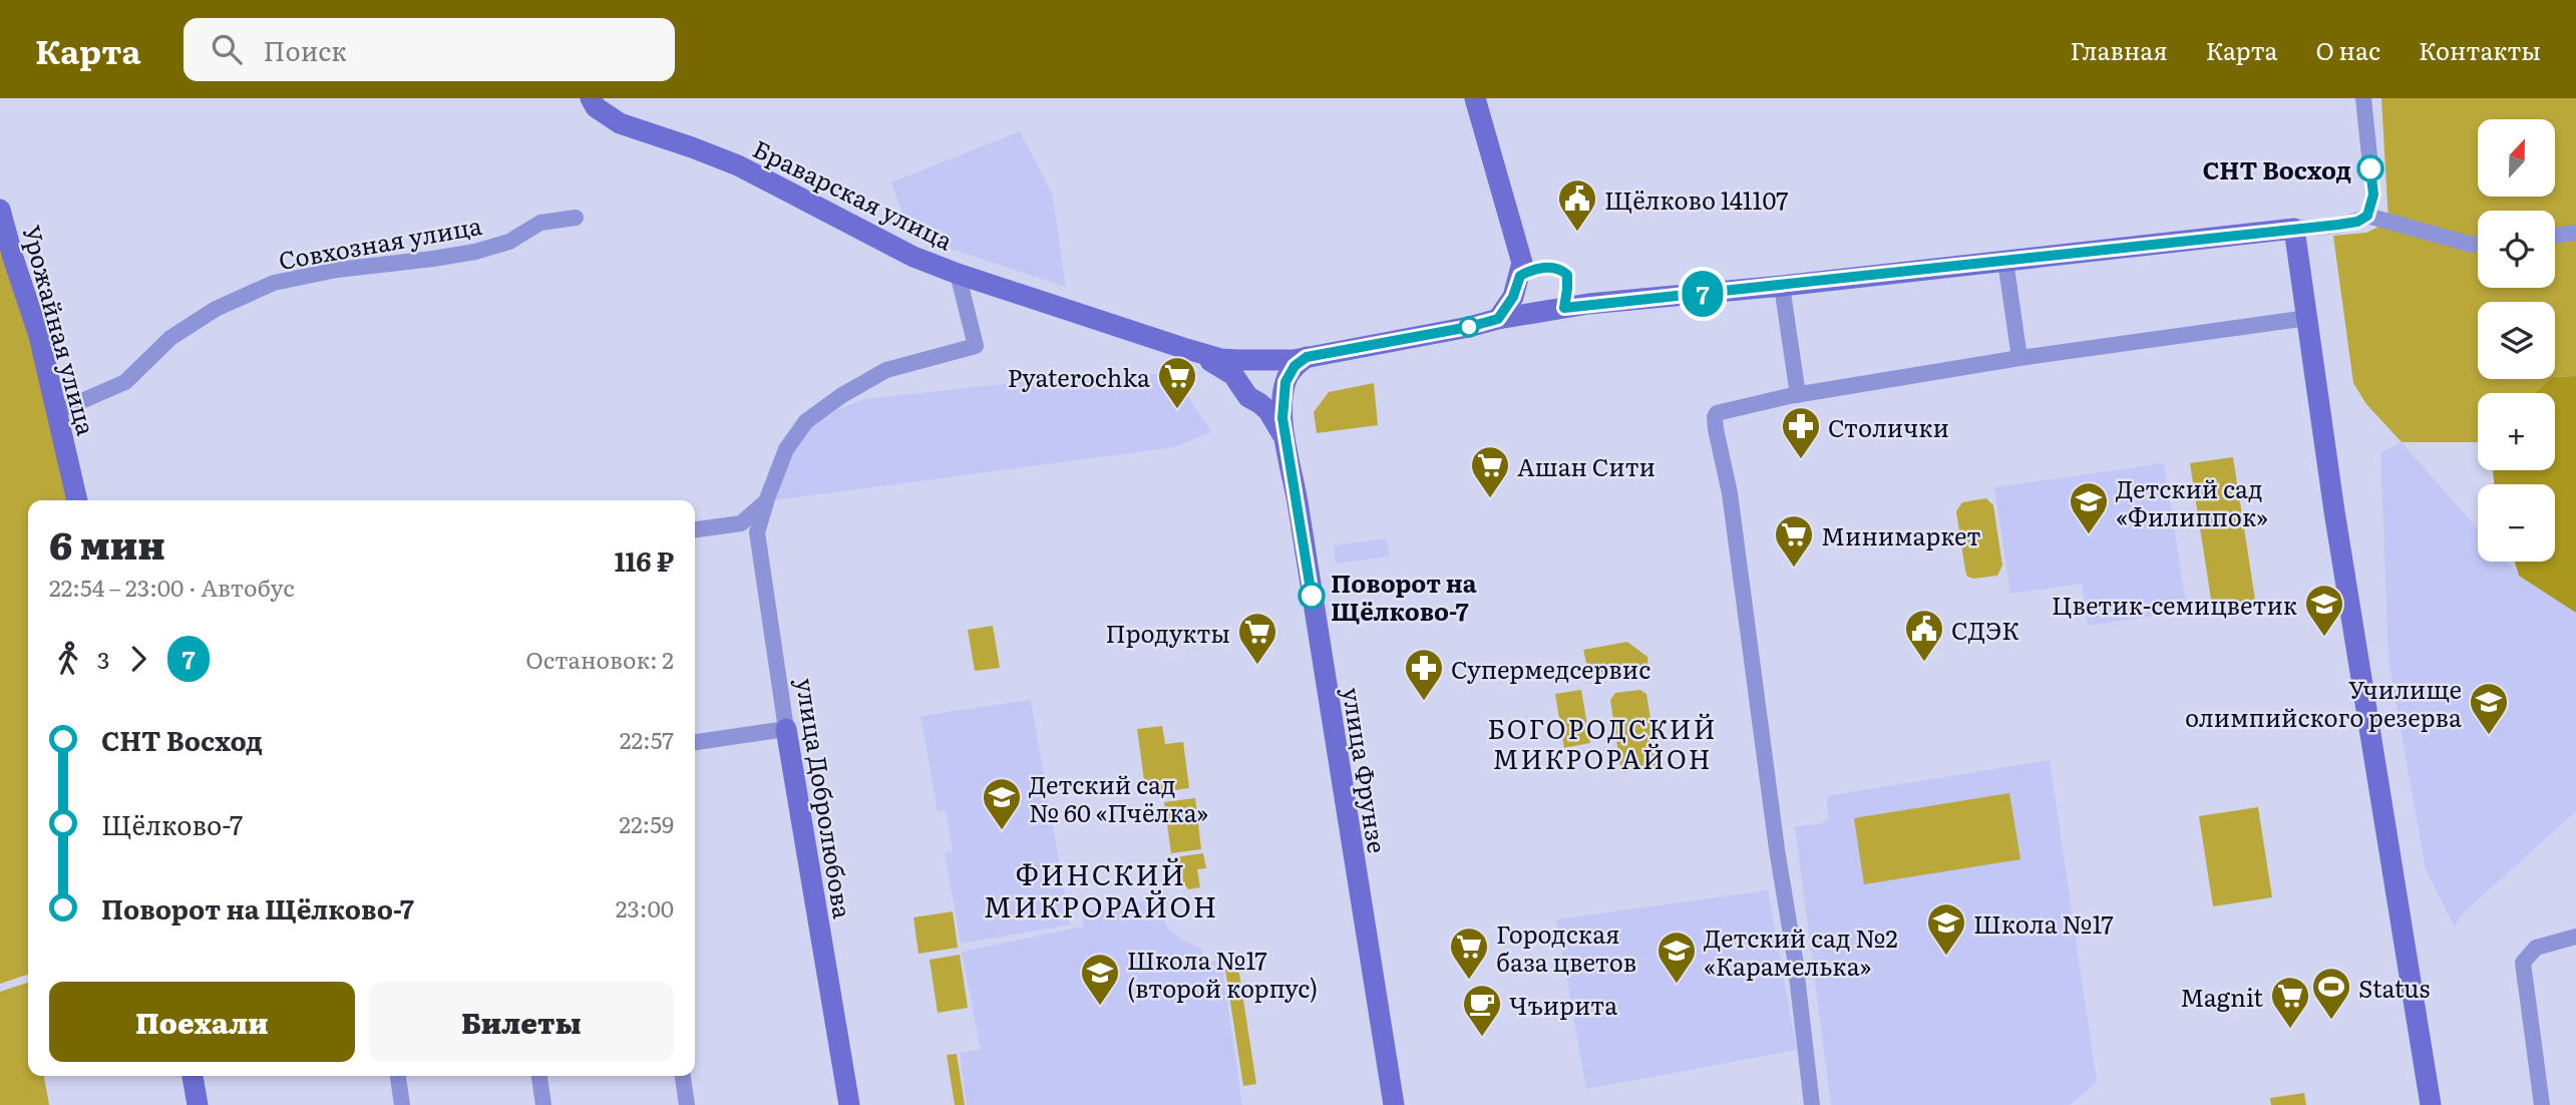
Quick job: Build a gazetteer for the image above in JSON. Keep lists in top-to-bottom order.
{
  "streets": {
    "street": [
      "Браварская улица",
      "Совхозная улица",
      "Урожайная улица",
      "улица Фрунзе",
      "улица Добролюбова"
    ]
  },
  "crossings": [
    ["Браварская улица", "улица Добролюбова"],
    ["Совхозная улица", "Урожайная улица"]
  ],
  "districts": ["БОГОРОДСКИЙ МИКРОРАЙОН", "ФИНСКИЙ МИКРОРАЙОН"],
  "places": {
    "other": ["СНТ Восход", "Поворот на Щёлково-7"],
    "public building": ["Щёлково 141107", "СДЭК"],
    "supermarket": [
      "Pyaterochka",
      "Ашан Сити",
      "Минимаркет",
      "Продукты",
      "Городская база цветов",
      "Magnit"
    ],
    "pharmacy": ["Столички", "Супермедсервис"],
    "school or university": [
      "Детский сад «Филиппок»",
      "Цветик-семицветик",
      "Училище олимпийского резерва",
      "Детский сад № 60 «Пчёлка»",
      "Школа №17",
      "Детский сад №2 «Карамелька»",
      "Школа №17 (второй корпус)"
    ],
    "sports": ["Status"],
    "cafe": ["Чъирита"]
  },
  "lines": ["bus line 7"],
  "north": "top",
  "page": {
    "header": "Карта",
    "search": "Поиск",
    "nav": [
      "Главная",
      "Карта",
      "О нас",
      "Контакты"
    ],
    "on_map": "7",
    "map_buttons": ["+", "−"],
    "heading": ["6 мин", "22:54 – 23:00 · Автобус", "116 ₽"],
    "legs": ["3", "7", "Остановок: 2"],
    "list": [
      {
        "name": "СНТ Восход",
        "value": "22:57"
      },
      {
        "name": "Щёлково-7",
        "value": "22:59"
      },
      {
        "name": "Поворот на Щёлково-7",
        "value": "23:00"
      }
    ],
    "buttons": ["Поехали", "Билеты"]
  }
}
